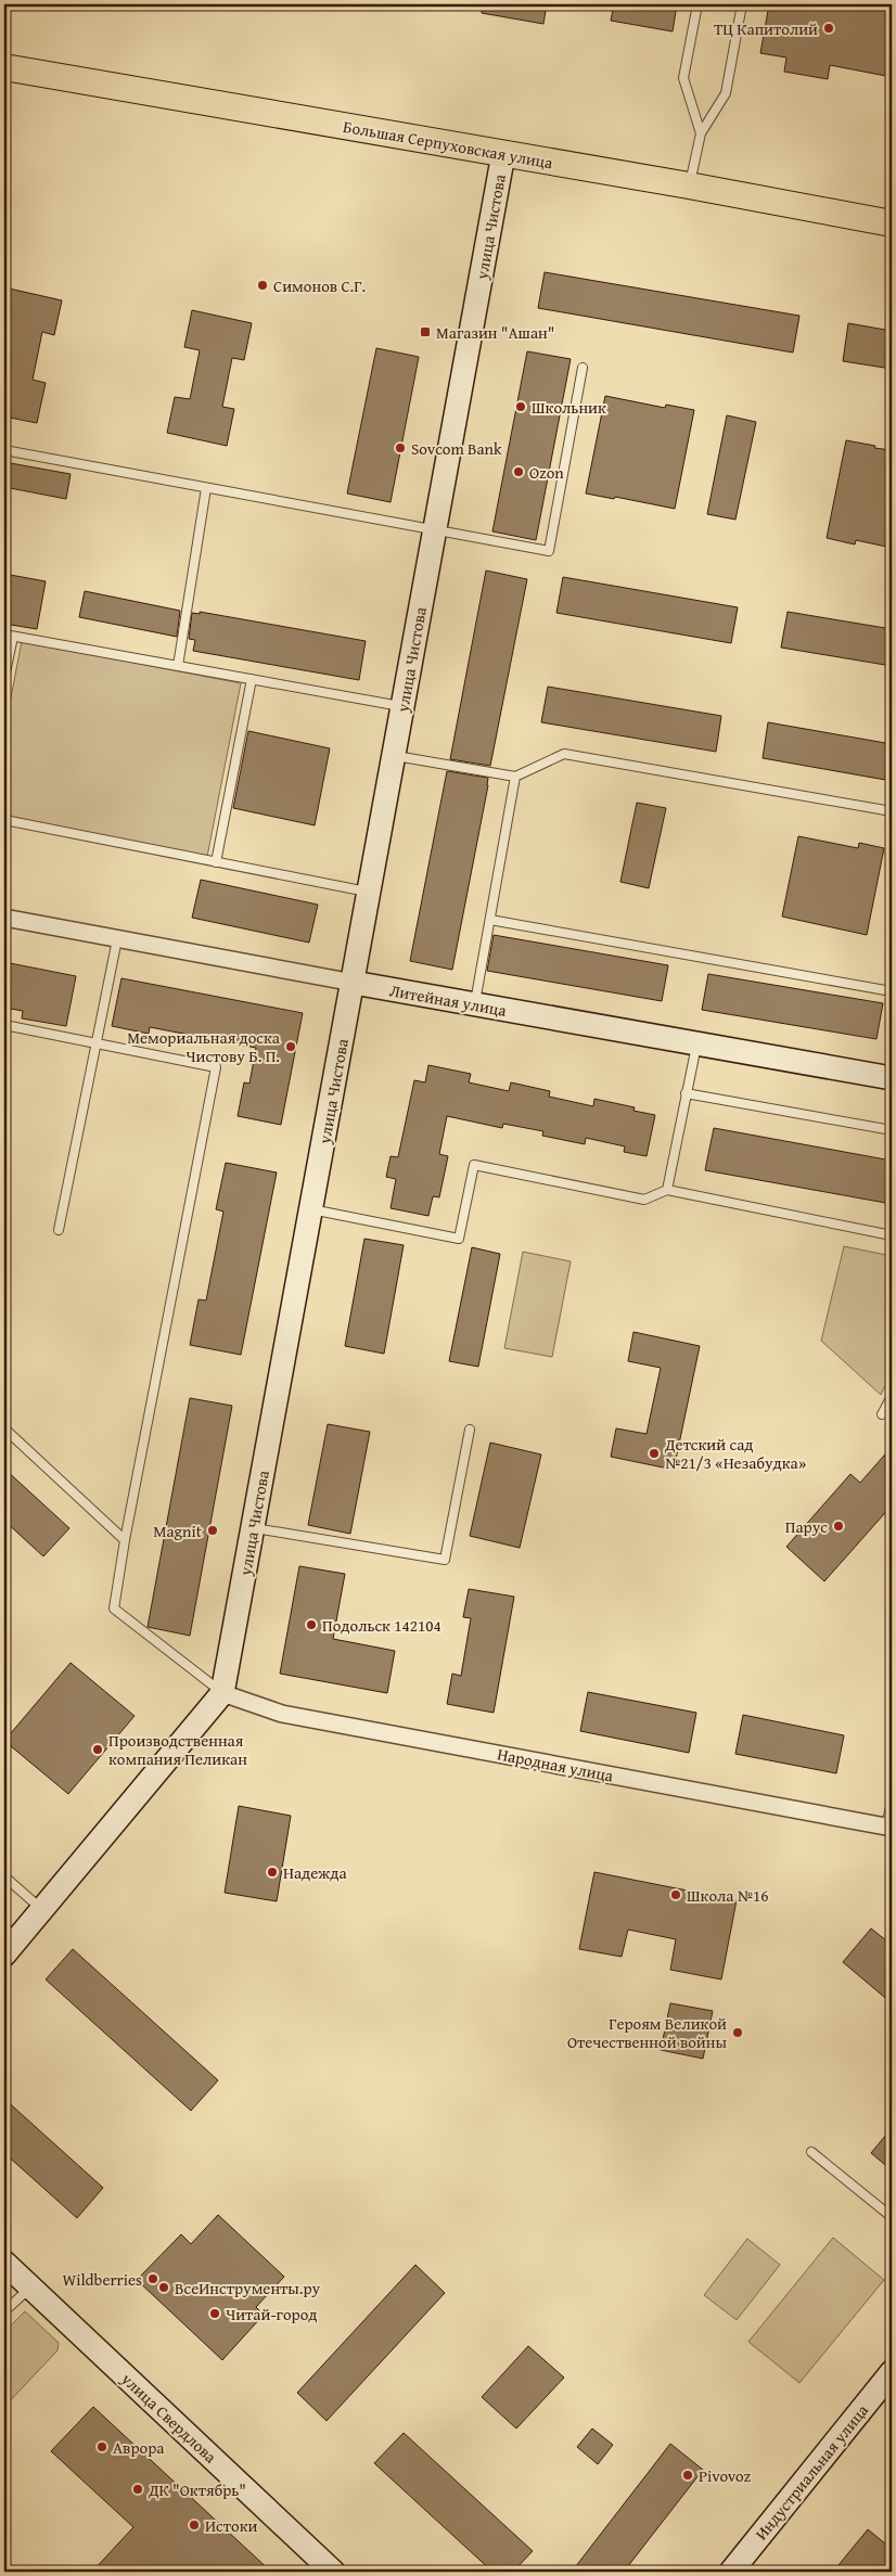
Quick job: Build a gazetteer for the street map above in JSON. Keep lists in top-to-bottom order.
{
  "streets": {
    "main road": ["Большая Серпуховская улица"],
    "street": [
      "улица Чистова",
      "Литейная улица",
      "Народная улица",
      "улица Свердлова",
      "Индустриальная улица"
    ]
  },
  "crossings": [
    ["Большая Серпуховская улица", "улица Чистова"],
    ["улица Чистова", "Литейная улица"],
    ["улица Чистова", "Народная улица"]
  ],
  "places": {
    "other": [
      "ТЦ Капитолий",
      "Симонов С.Г.",
      "Школьник",
      "Sovcom Bank",
      "Ozon",
      "Мемориальная доска Чистову Б. П.",
      "Детский сад №21/3 «Незабудка»",
      "Парус",
      "Magnit",
      "Подольск 142104",
      "Производственная компания Пеликан",
      "Надежда",
      "Школа №16",
      "Героям Великой Отечественной войны",
      "Wildberries",
      "ВсеИнструменты.ру",
      "Читай-город",
      "Аврора",
      "Pivovoz",
      "ДК \"Октябрь\"",
      "Истоки"
    ],
    "transit": ["Магазин \"Ашан\""]
  }
}
